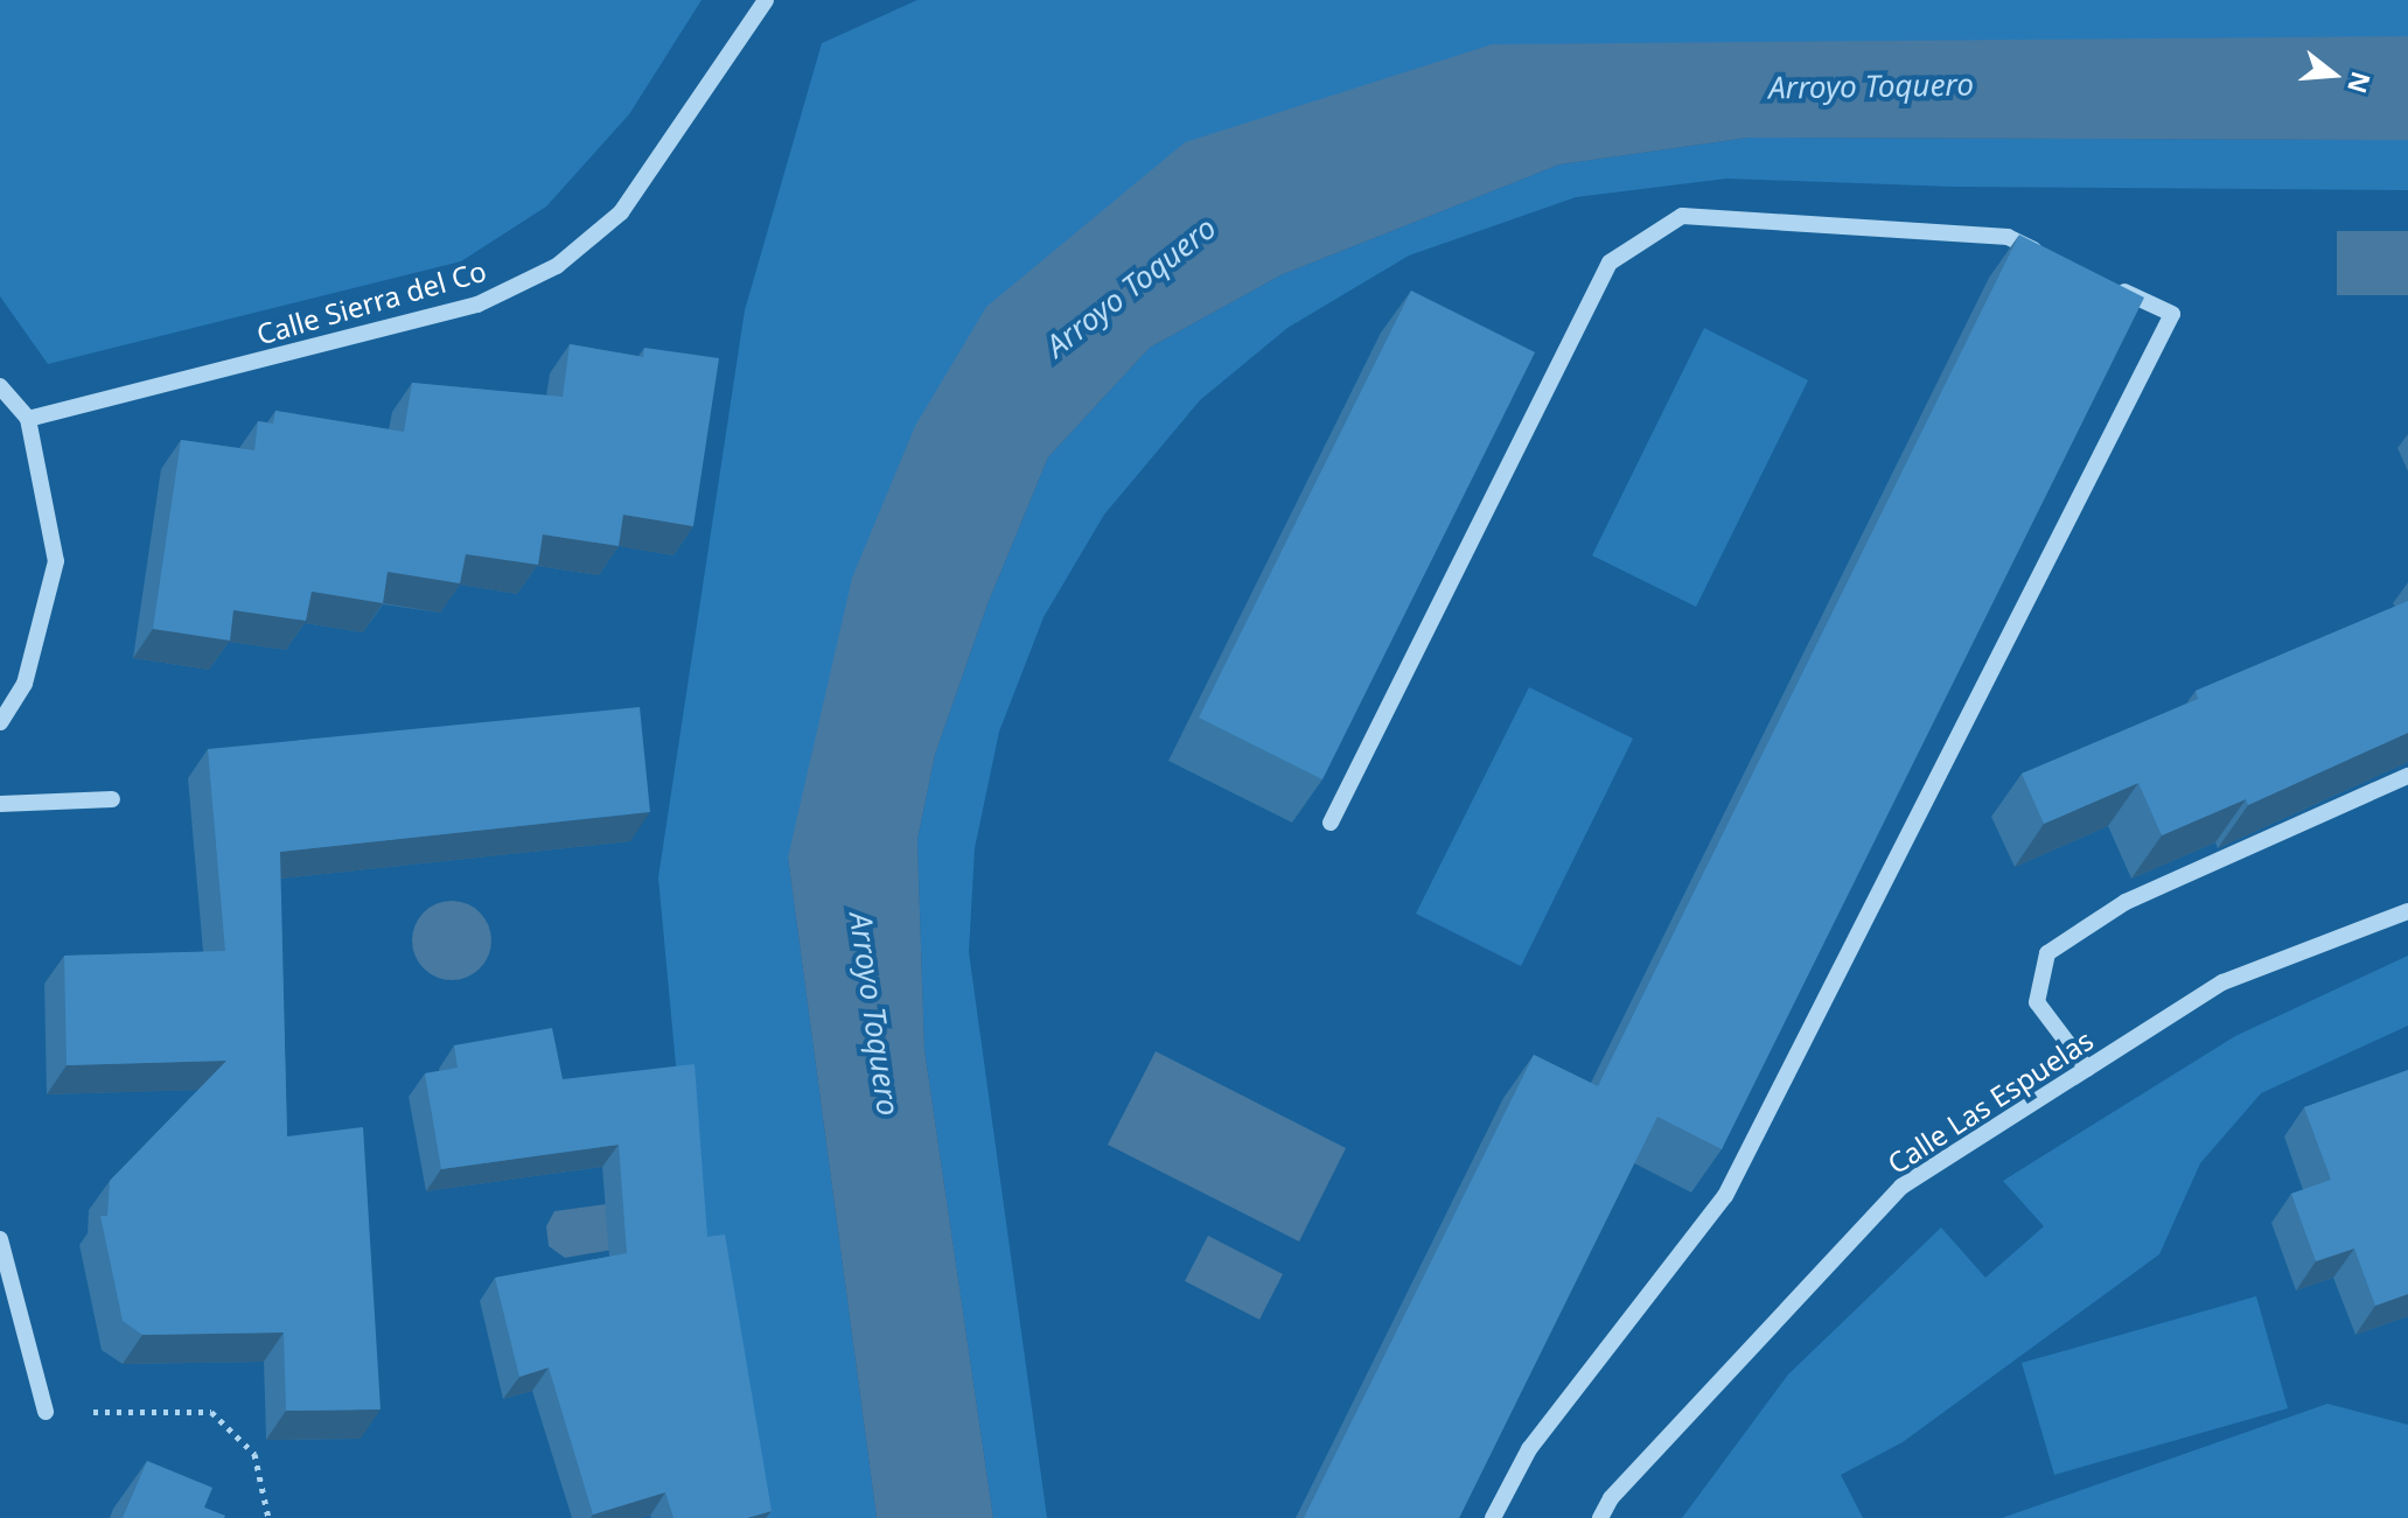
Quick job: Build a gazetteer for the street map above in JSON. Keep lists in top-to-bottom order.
{
  "streets": {
    "street": ["Calle Sierra del Co", "Calle Las Espuelas"]
  },
  "water": ["Arroyo Toquero"],
  "north": "right"
}
